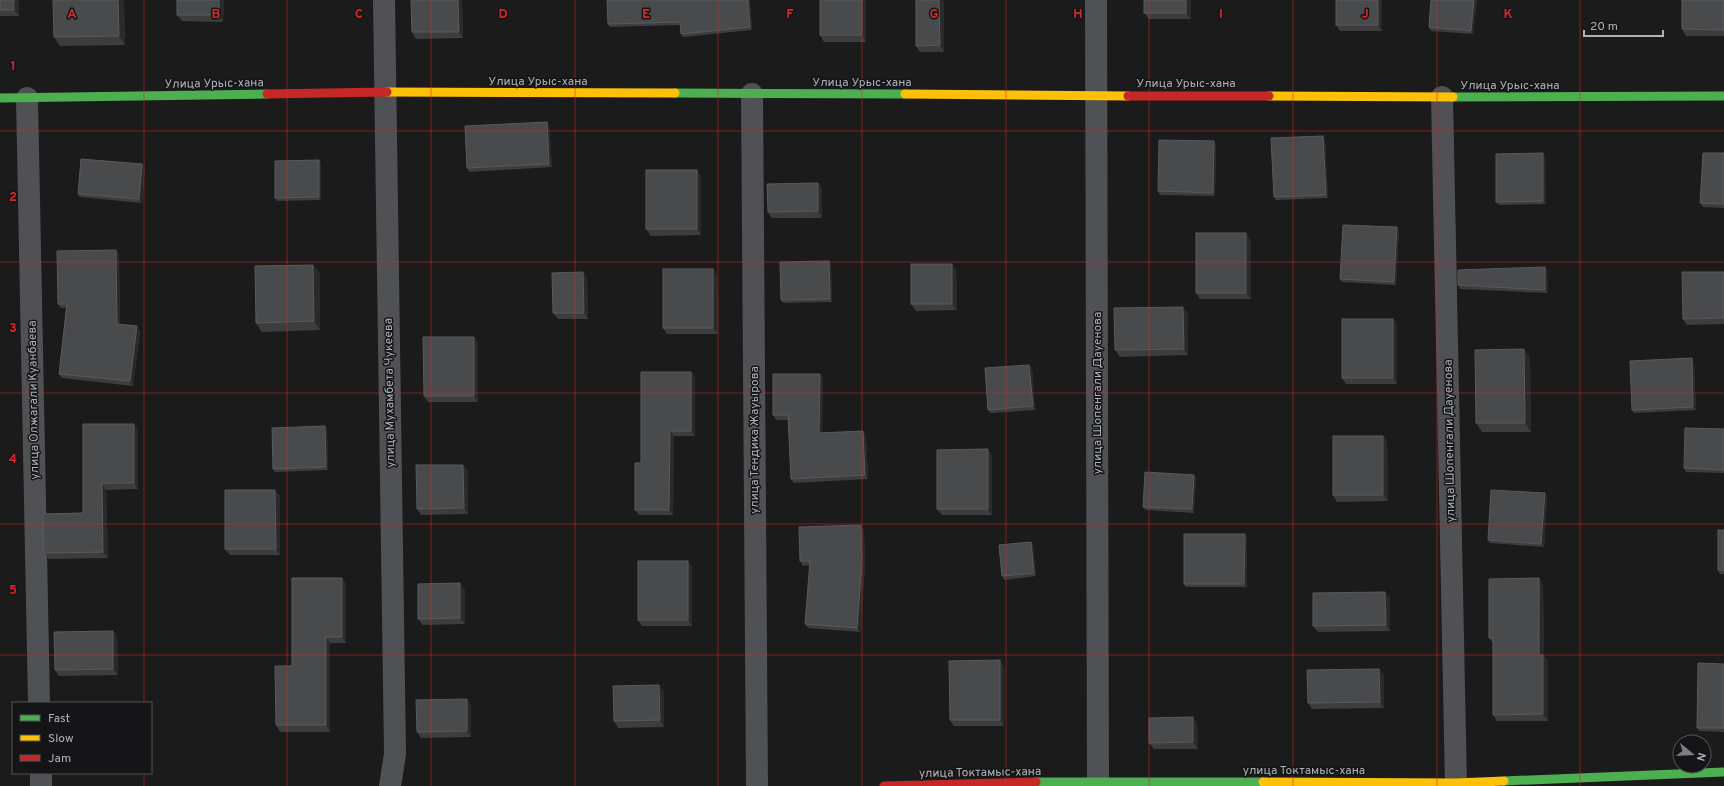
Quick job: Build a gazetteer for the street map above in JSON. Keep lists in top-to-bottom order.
{
  "streets": {
    "street": [
      "Улица Урыс-хана",
      "улица Мухамбета Чукеева",
      "улица Шопенгали Дауенова",
      "улица Олжагали Куанбаева",
      "улица Тендика Жауырова",
      "улица Токтамыс-хана"
    ]
  },
  "crossings": [
    ["Улица Урыс-хана", "улица Мухамбета Чукеева"],
    ["Улица Урыс-хана", "улица Шопенгали Дауенова"],
    ["Улица Урыс-хана", "улица Олжагали Куанбаева"],
    ["Улица Урыс-хана", "улица Тендика Жауырова"],
    ["улица Шопенгали Дауенова", "улица Токтамыс-хана"]
  ],
  "legend": ["Fast", "Slow", "Jam"],
  "scale_bar": "20 m",
  "north": "right",
  "grid": {
    "columns": [
      "A",
      "B",
      "C",
      "D",
      "E",
      "F",
      "G",
      "H",
      "I",
      "J",
      "K"
    ],
    "rows": [
      "1",
      "2",
      "3",
      "4",
      "5"
    ]
  }
}
